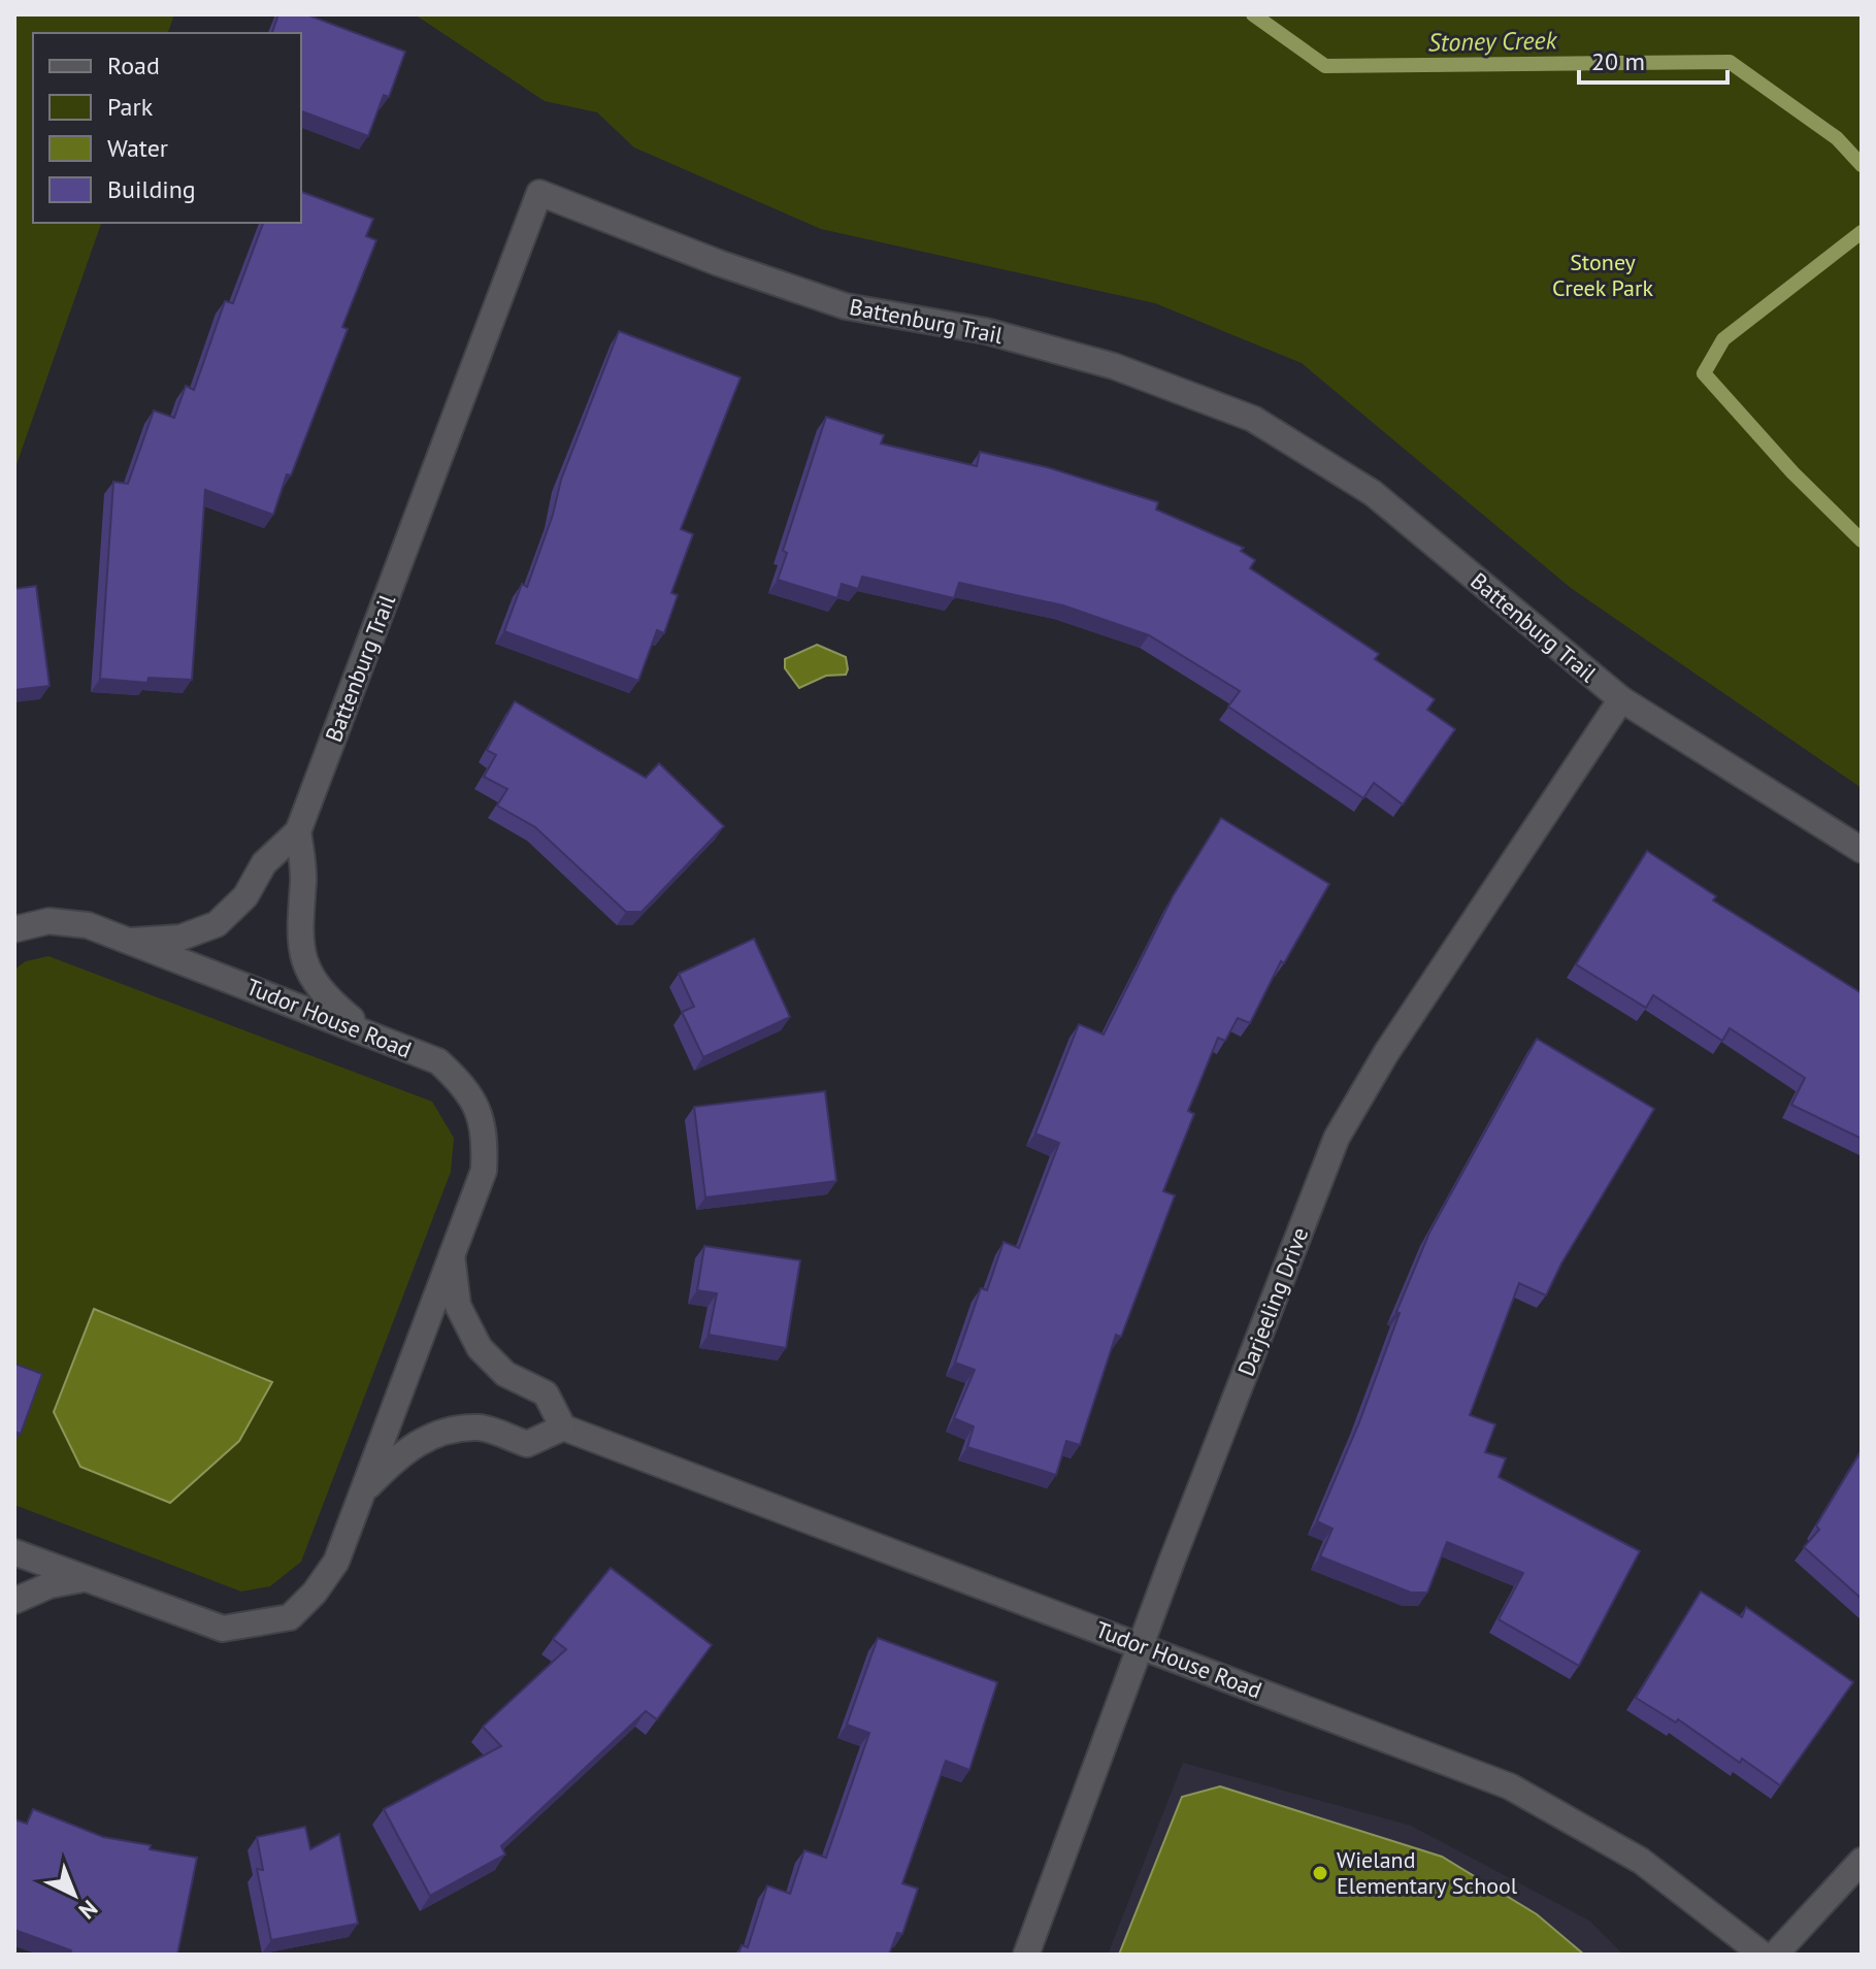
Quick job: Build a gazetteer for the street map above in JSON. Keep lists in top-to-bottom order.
{
  "streets": {
    "street": ["Battenburg Trail", "Tudor House Road", "Darjeeling Drive"]
  },
  "crossings": [
    ["Battenburg Trail", "Tudor House Road"],
    ["Battenburg Trail", "Darjeeling Drive"],
    ["Tudor House Road", "Darjeeling Drive"]
  ],
  "water": ["Stoney Creek"],
  "parks": ["Stoney Creek Park"],
  "places": ["Wieland Elementary School"],
  "legend": [
    "Road",
    "Park",
    "Water",
    "Building"
  ],
  "scale_bar": "20 m",
  "north": "bottom right"
}
